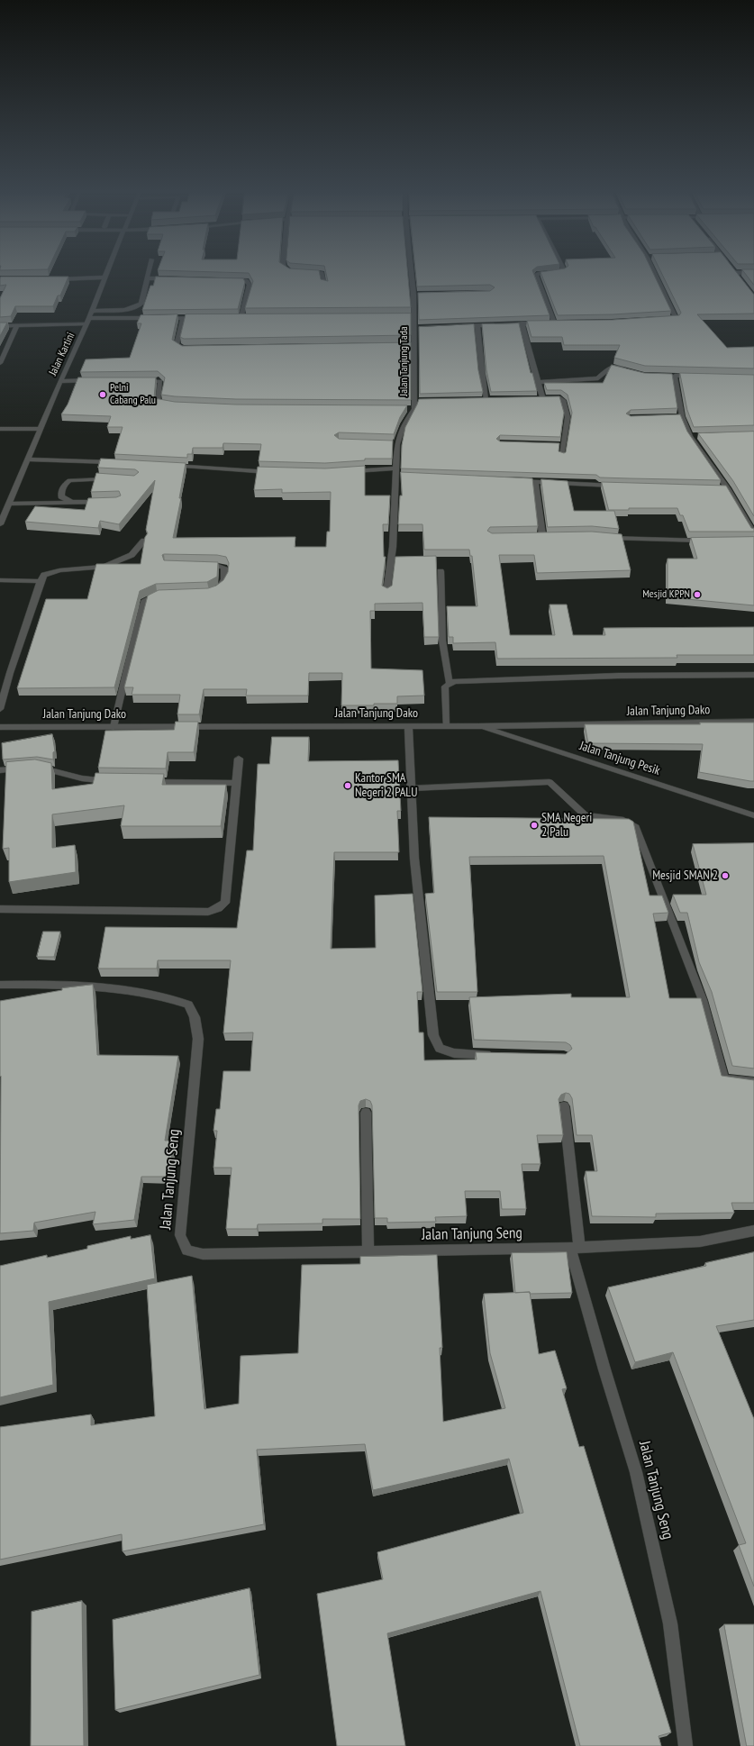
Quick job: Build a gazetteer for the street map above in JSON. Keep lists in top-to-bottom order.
{
  "streets": {
    "street": [
      "Jalan Kartini",
      "Jalan Tanjung Tada",
      "Jalan Tanjung Dako",
      "Jalan Tanjung Pesik",
      "Jalan Tanjung Seng"
    ]
  },
  "crossings": [
    ["Jalan Tanjung Dako", "Jalan Tanjung Pesik"]
  ],
  "places": [
    "Pelni Cabang Palu",
    "Mesjid KPPN",
    "Kantor SMA Negeri 2 PALU",
    "SMA Negeri 2 Palu",
    "Mesjid SMAN 2"
  ]
}
